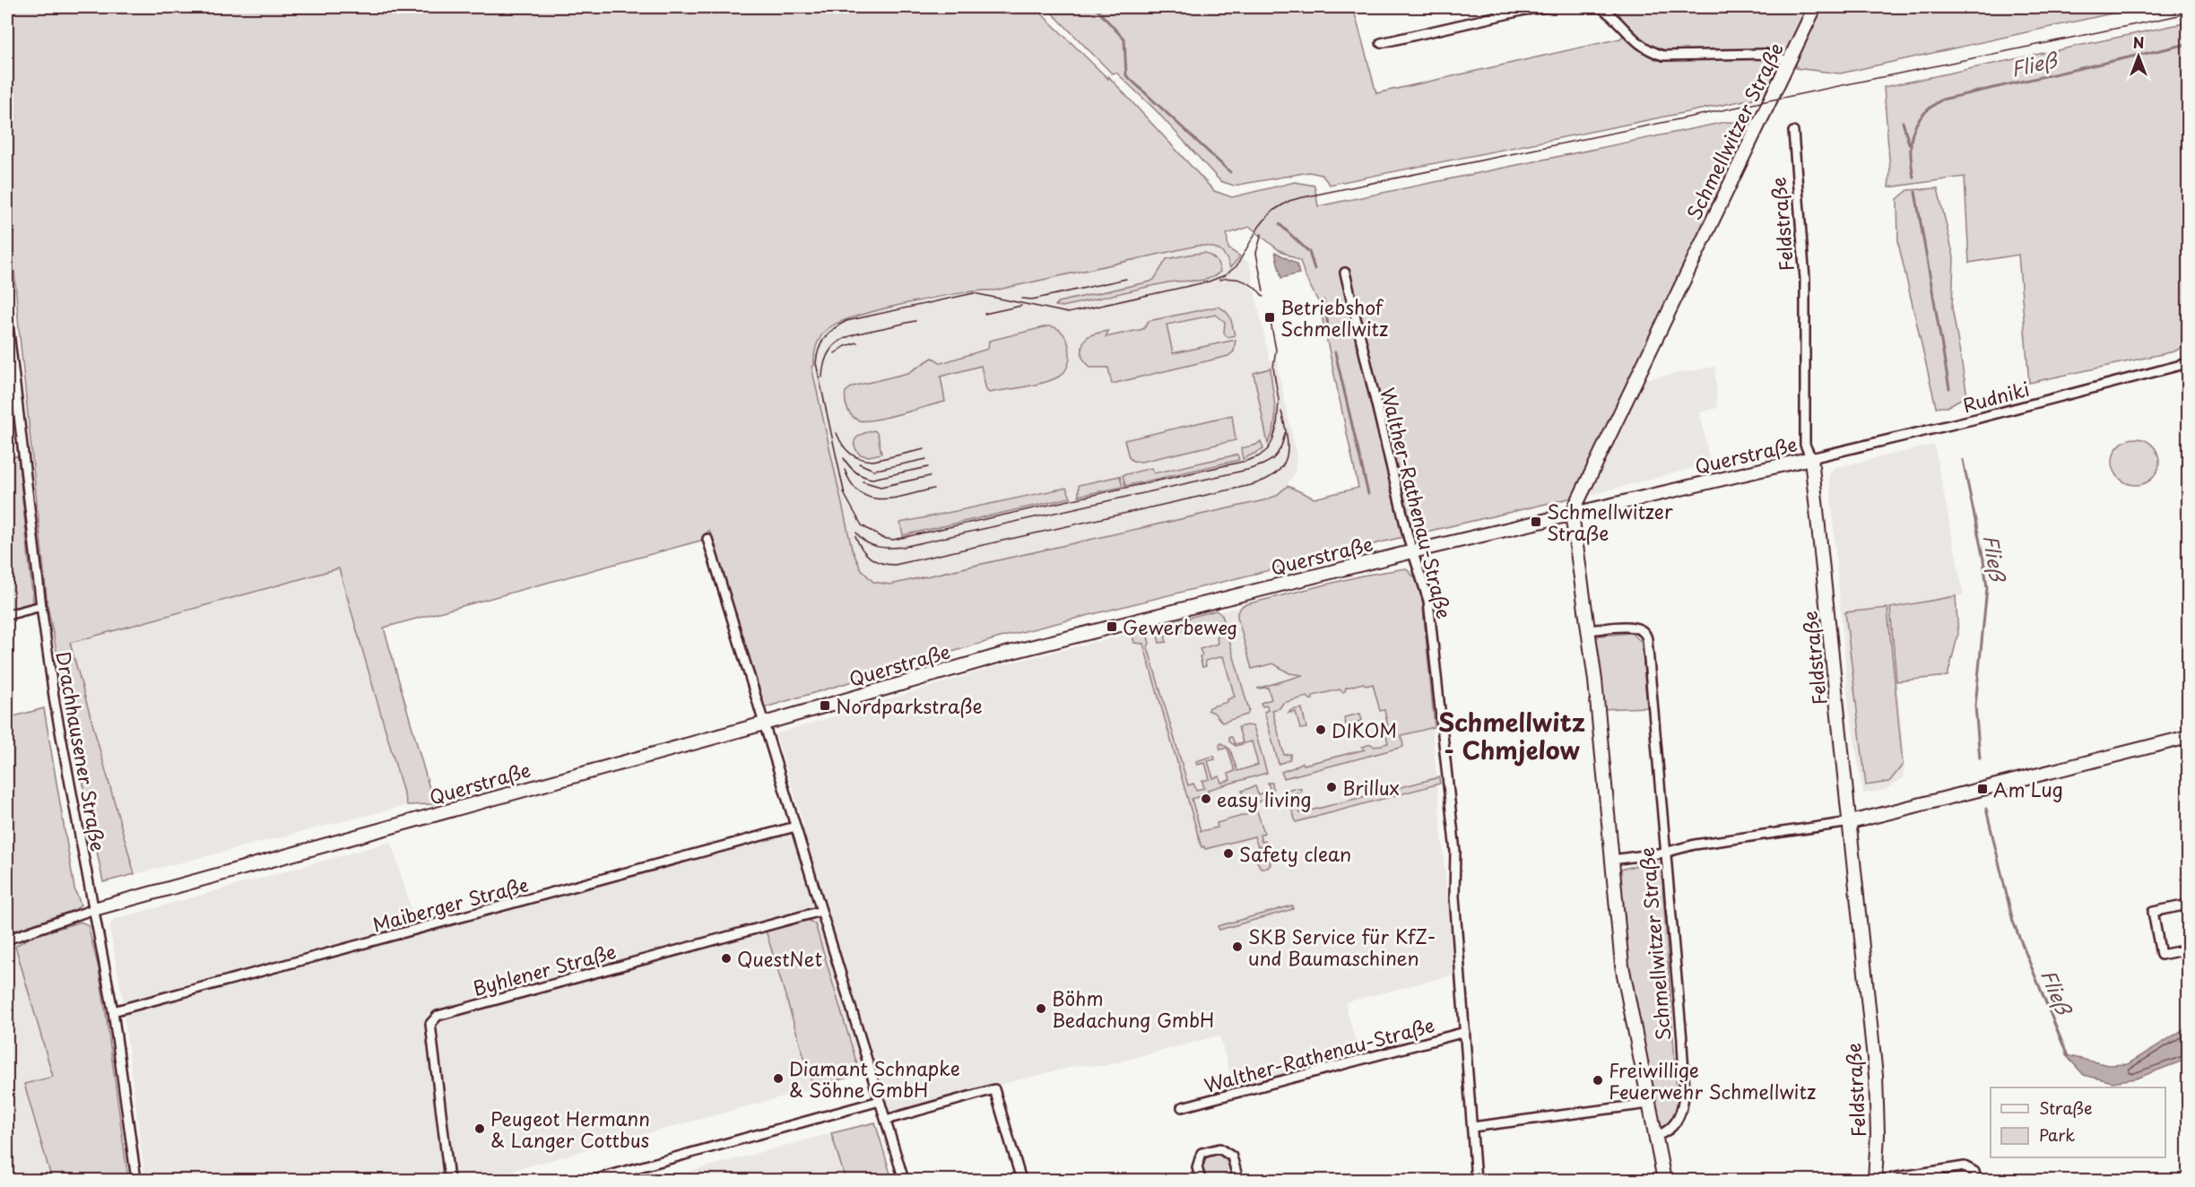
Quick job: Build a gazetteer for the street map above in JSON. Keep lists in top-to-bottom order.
{
  "streets": {
    "street": [
      "Schmellwitzer Straße",
      "Feldstraße",
      "Rudniki",
      "Querstraße",
      "Walther-Rathenau-Straße",
      "Drachhausener Straße",
      "Maiberger Straße",
      "Byhlener Straße"
    ]
  },
  "crossings": [
    ["Schmellwitzer Straße", "Querstraße"],
    ["Feldstraße", "Rudniki"],
    ["Feldstraße", "Querstraße"],
    ["Rudniki", "Querstraße"],
    ["Querstraße", "Walther-Rathenau-Straße"],
    ["Querstraße", "Drachhausener Straße"],
    ["Drachhausener Straße", "Maiberger Straße"]
  ],
  "districts": ["Schmellwitz - Chmjelow"],
  "water": ["Fließ"],
  "places": {
    "transit": [
      "Betriebshof Schmellwitz",
      "Schmellwitzer Straße",
      "Gewerbeweg",
      "Nordparkstraße",
      "Am Lug"
    ],
    "other": [
      "DIKOM",
      "Brillux",
      "easy living",
      "Safety clean",
      "SKB Service für KfZ- und Baumaschinen",
      "QuestNet",
      "Böhm Bedachung GmbH",
      "Diamant Schnapke & Söhne GmbH",
      "Freiwillige Feuerwehr Schmellwitz",
      "Peugeot Hermann & Langer Cottbus"
    ]
  },
  "legend": ["Straße", "Park"],
  "north": "top"
}
